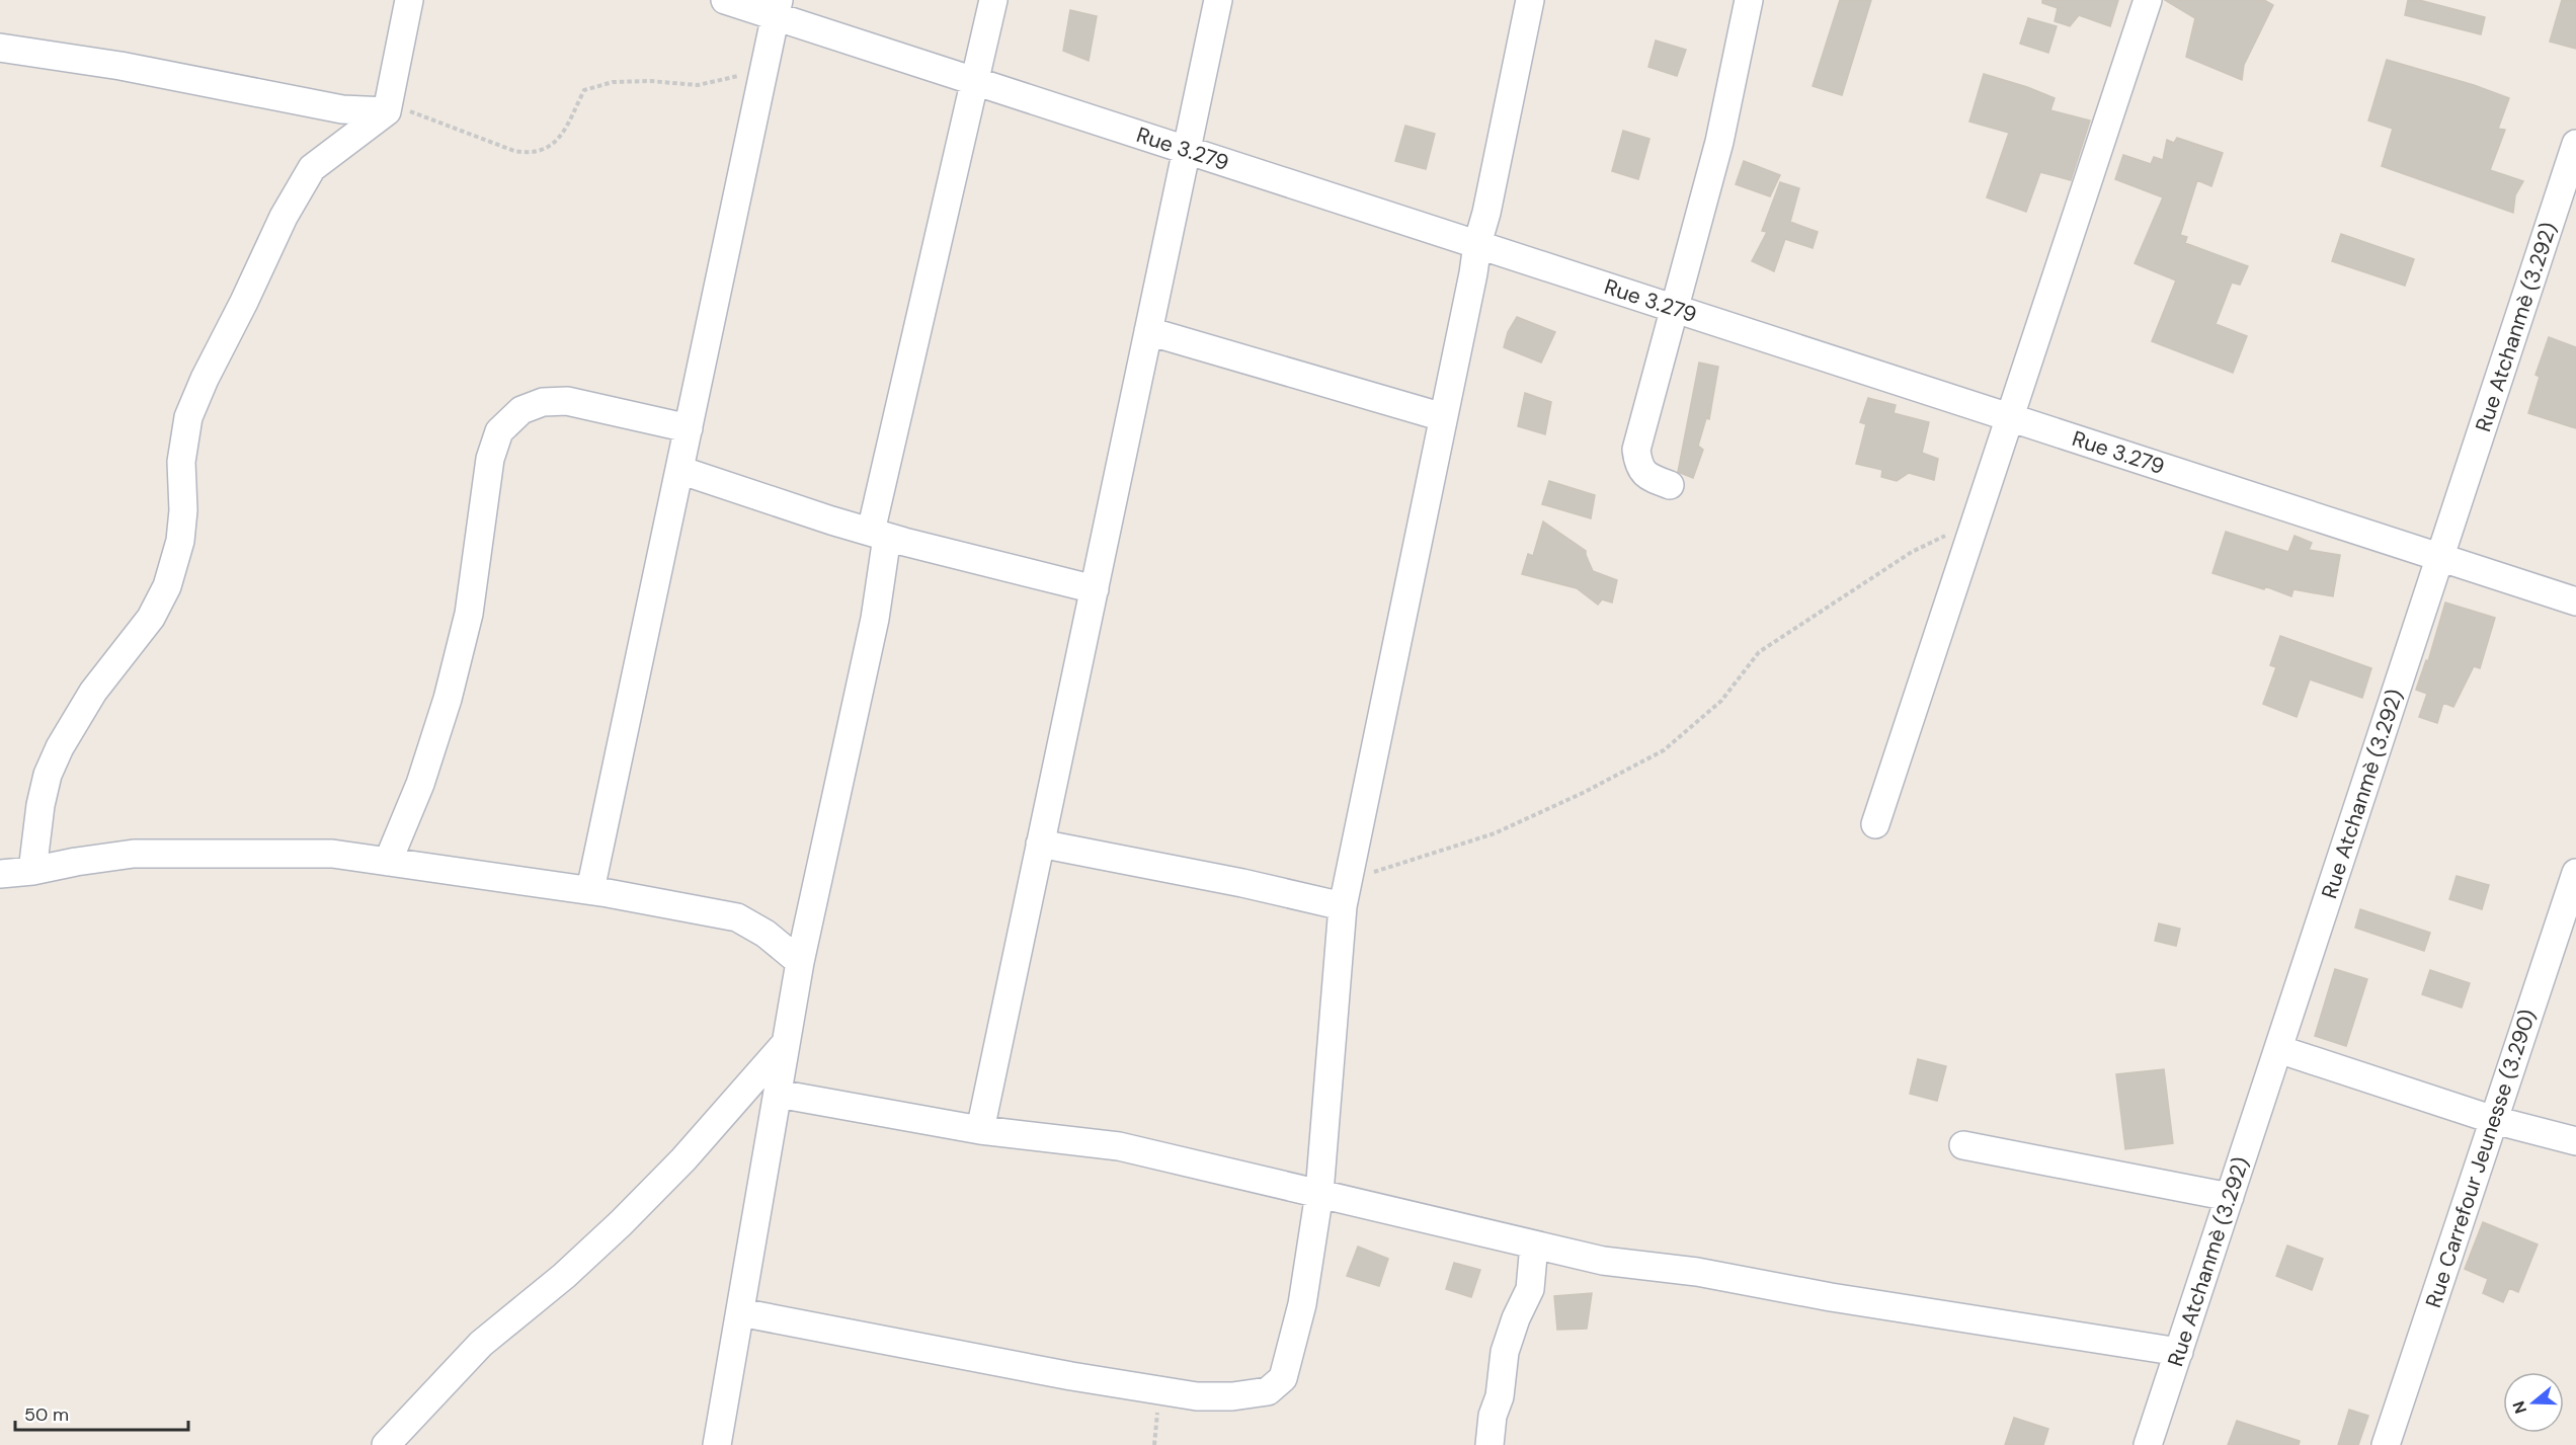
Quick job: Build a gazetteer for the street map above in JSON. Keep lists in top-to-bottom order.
{
  "streets": {
    "street": ["Rue 3.279", "Rue Atchanmè (3.292)", "Rue Carrefour Jeunesse (3.290)"]
  },
  "crossings": [
    ["Rue 3.279", "Rue Atchanmè (3.292)"]
  ],
  "scale_bar": "50 m",
  "north": "left"
}
